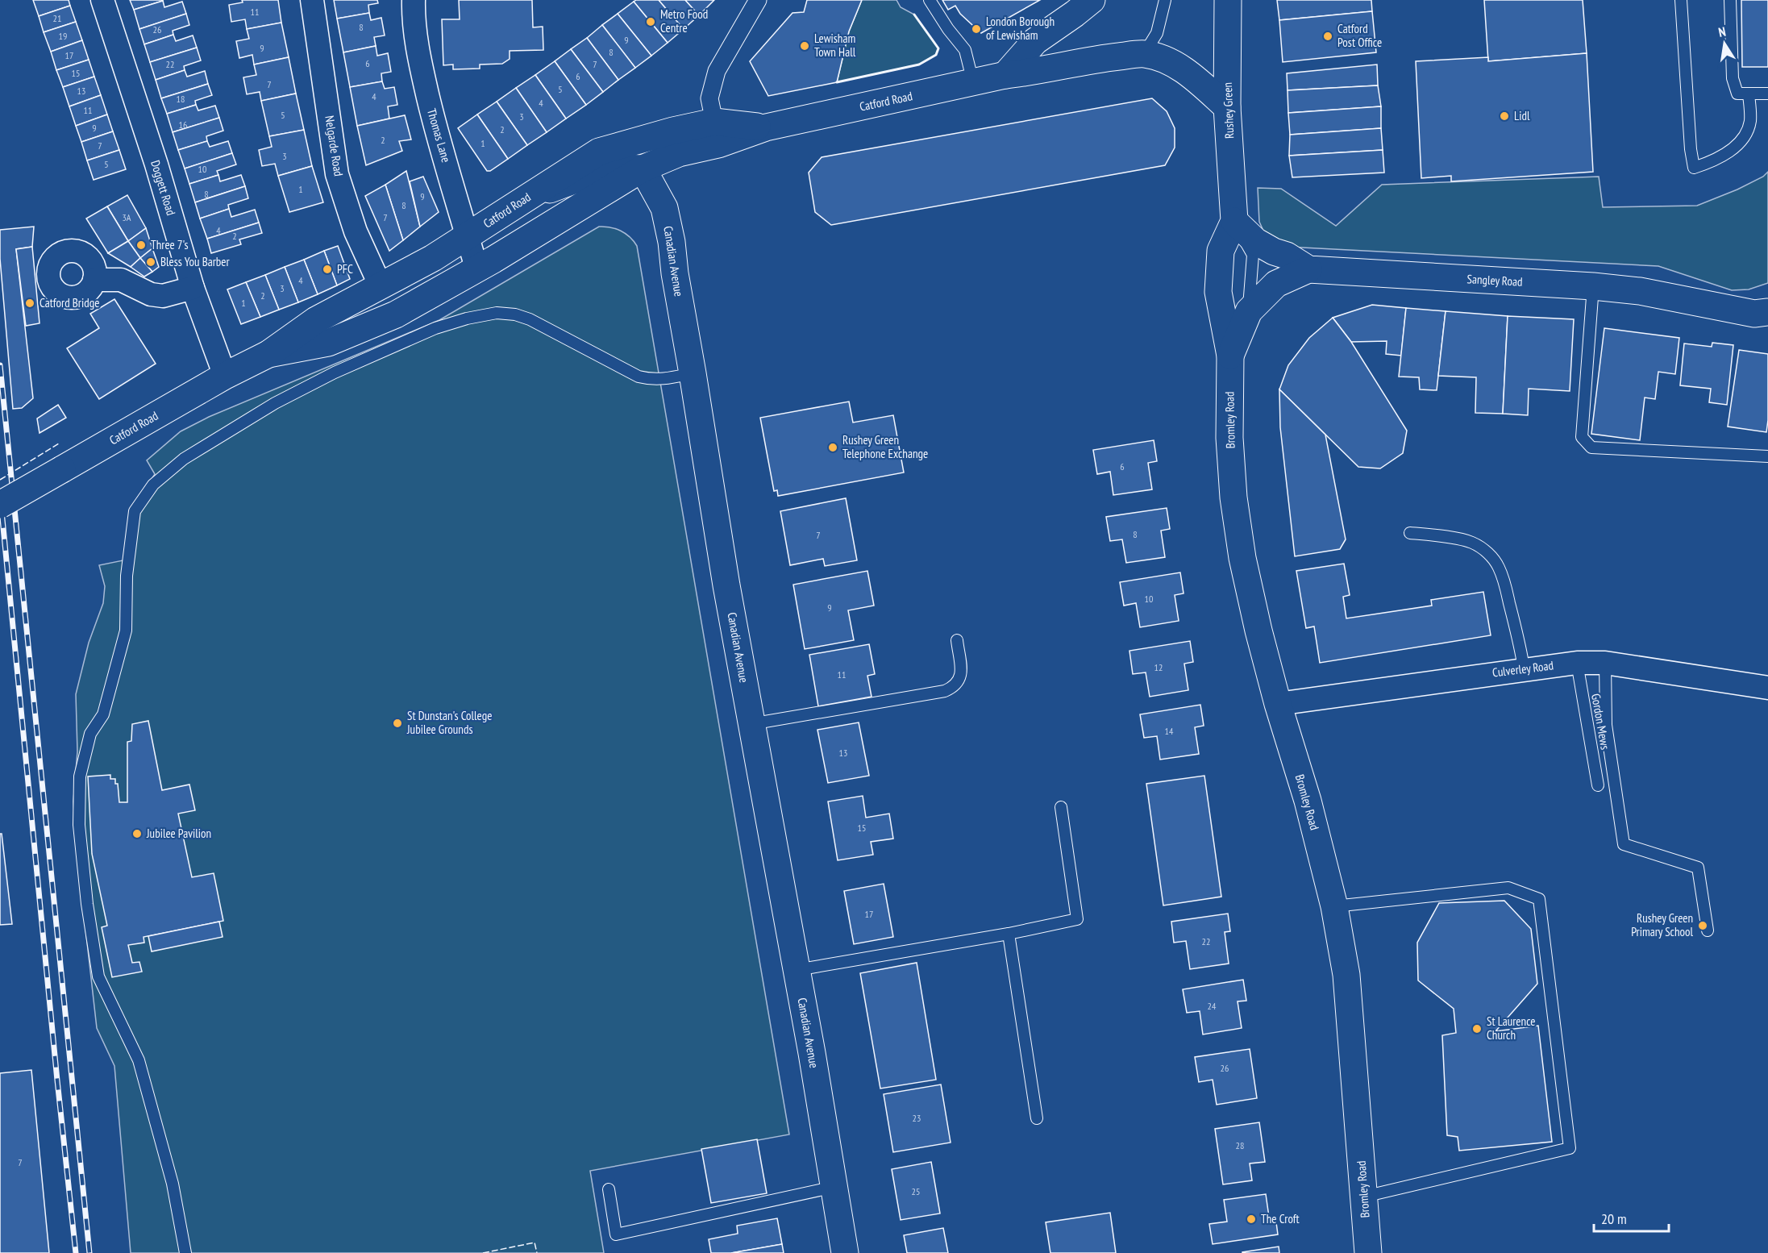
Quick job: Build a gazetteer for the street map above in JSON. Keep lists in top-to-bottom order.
{
  "streets": {
    "main road": [
      "Catford Road",
      "Rushey Green",
      "Canadian Avenue",
      "Sangley Road",
      "Bromley Road"
    ],
    "street": [
      "Thomas Lane",
      "Nelgarde Road",
      "Doggett Road",
      "Culverley Road"
    ],
    "lane": ["Gordon Mews"]
  },
  "crossings": [
    ["Catford Road", "Rushey Green"],
    ["Catford Road", "Thomas Lane"],
    ["Catford Road", "Nelgarde Road"],
    ["Catford Road", "Doggett Road"],
    ["Catford Road", "Canadian Avenue"],
    ["Rushey Green", "Sangley Road"],
    ["Rushey Green", "Bromley Road"],
    ["Sangley Road", "Bromley Road"],
    ["Bromley Road", "Culverley Road"],
    ["Culverley Road", "Gordon Mews"]
  ],
  "places": [
    "Metro Food Centre",
    "London Borough of Lewisham",
    "Catford Post Office",
    "Lewisham Town Hall",
    "Lidl",
    "Three 7's",
    "Bless You Barber",
    "PFC",
    "Catford Bridge",
    "Rushey Green Telephone Exchange",
    "St Dunstan's College Jubilee Grounds",
    "Jubilee Pavilion",
    "Rushey Green Primary School",
    "St Laurence Church",
    "The Croft"
  ],
  "house_numbers": [
    "11",
    "21",
    "8",
    "26",
    "19",
    "9",
    "9",
    "8",
    "17",
    "6",
    "22",
    "7",
    "15",
    "6",
    "7",
    "5",
    "13",
    "4",
    "18",
    "4",
    "11",
    "5",
    "3",
    "16",
    "9",
    "2",
    "2",
    "1",
    "7",
    "3",
    "5",
    "10",
    "1",
    "8",
    "9",
    "8",
    "3A",
    "7",
    "4",
    "2",
    "4",
    "3",
    "2",
    "1",
    "6",
    "8",
    "7",
    "10",
    "9",
    "12",
    "11",
    "14",
    "13",
    "15",
    "17",
    "22",
    "24",
    "26",
    "23",
    "28",
    "7",
    "25"
  ],
  "scale_bar": "20 m",
  "north": "top"
}
